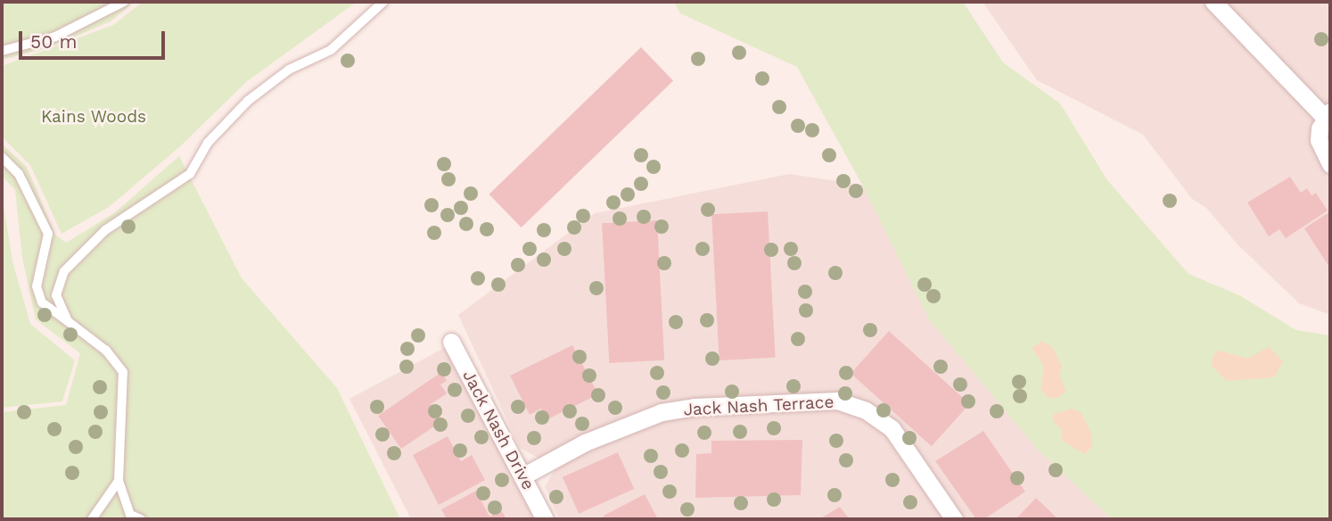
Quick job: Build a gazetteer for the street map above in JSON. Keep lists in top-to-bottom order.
{
  "streets": {
    "street": ["Jack Nash Terrace", "Jack Nash Drive"]
  },
  "crossings": [
    ["Jack Nash Terrace", "Jack Nash Drive"]
  ],
  "parks": ["Kains Woods"],
  "scale_bar": "50 m"
}
